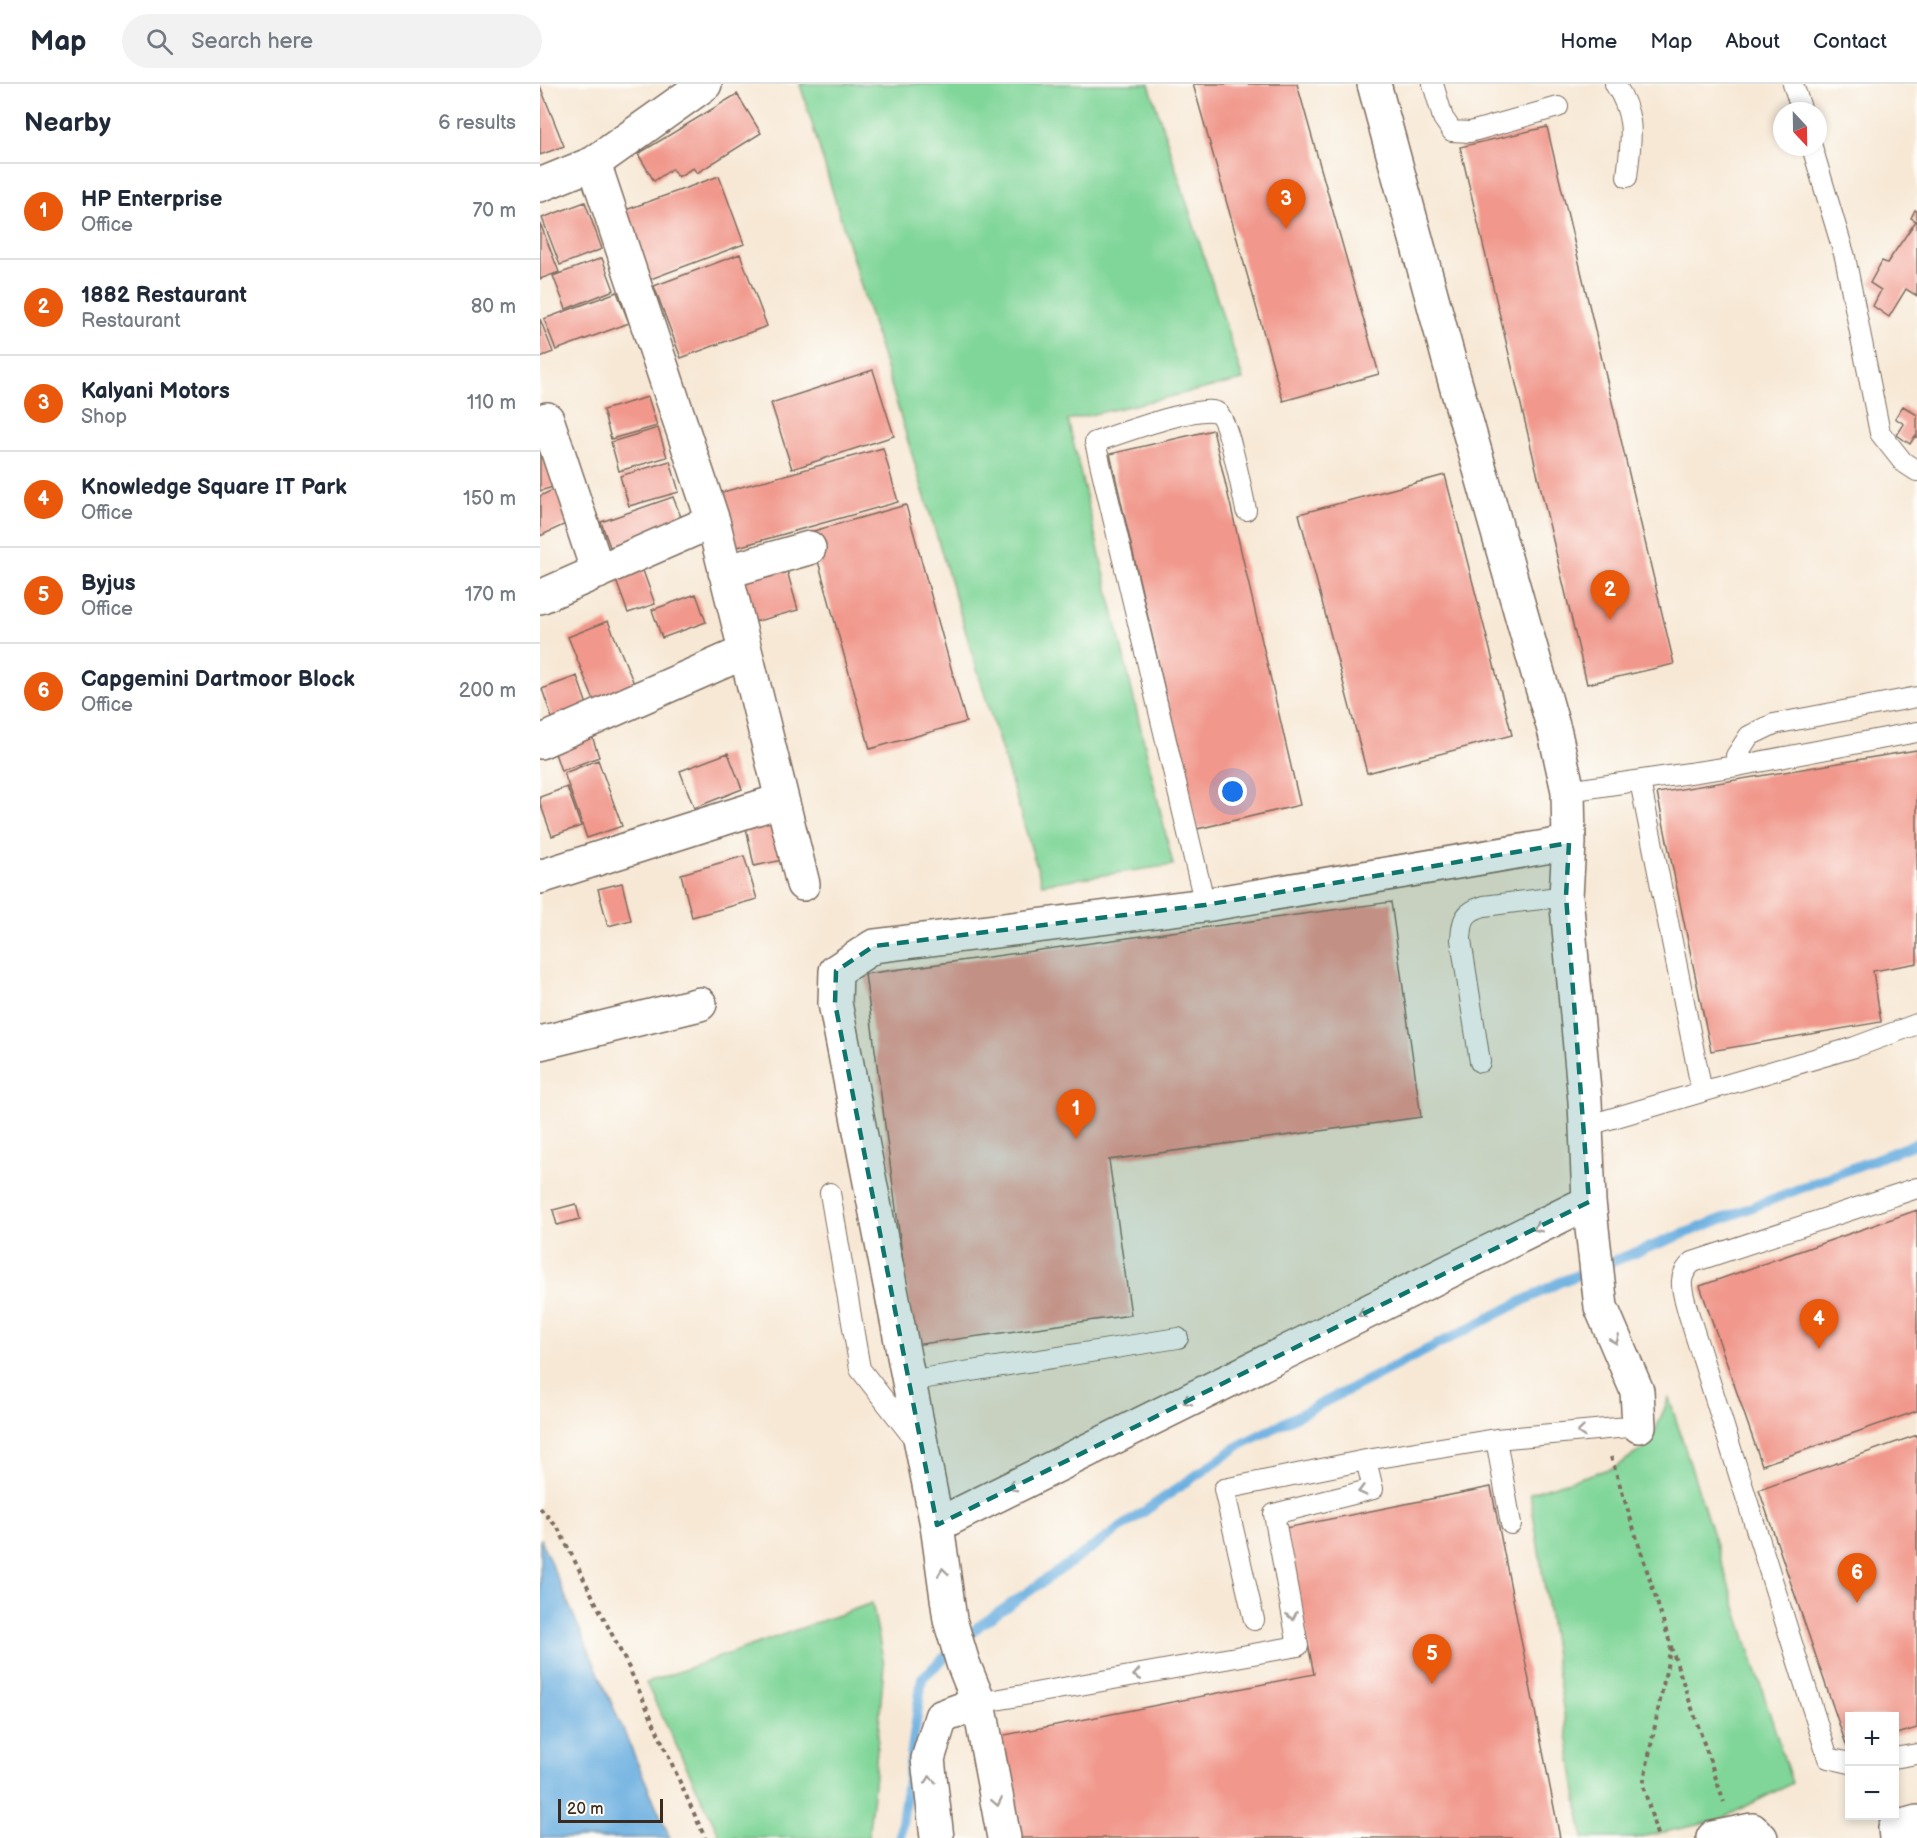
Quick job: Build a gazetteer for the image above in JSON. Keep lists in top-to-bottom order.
{
  "scale_bar": "20 m",
  "north": "bottom",
  "page": {
    "header": "Map",
    "search": "Search here",
    "nav": [
      "Home",
      "Map",
      "About",
      "Contact"
    ],
    "heading": ["Nearby", "6 results"],
    "list": [
      {
        "mark": "1",
        "name": "HP Enterprise",
        "note": "Office",
        "value": "70 m"
      },
      {
        "mark": "2",
        "name": "1882 Restaurant",
        "note": "Restaurant",
        "value": "80 m"
      },
      {
        "mark": "3",
        "name": "Kalyani Motors",
        "note": "Shop",
        "value": "110 m"
      },
      {
        "mark": "4",
        "name": "Knowledge Square IT Park",
        "note": "Office",
        "value": "150 m"
      },
      {
        "mark": "5",
        "name": "Byjus",
        "note": "Office",
        "value": "170 m"
      },
      {
        "mark": "6",
        "name": "Capgemini Dartmoor Block",
        "note": "Office",
        "value": "200 m"
      }
    ],
    "pins": [
      "3",
      "2",
      "1",
      "4",
      "6",
      "5"
    ],
    "map_buttons": ["+", "−"],
    "scale": "20 m"
  }
}
